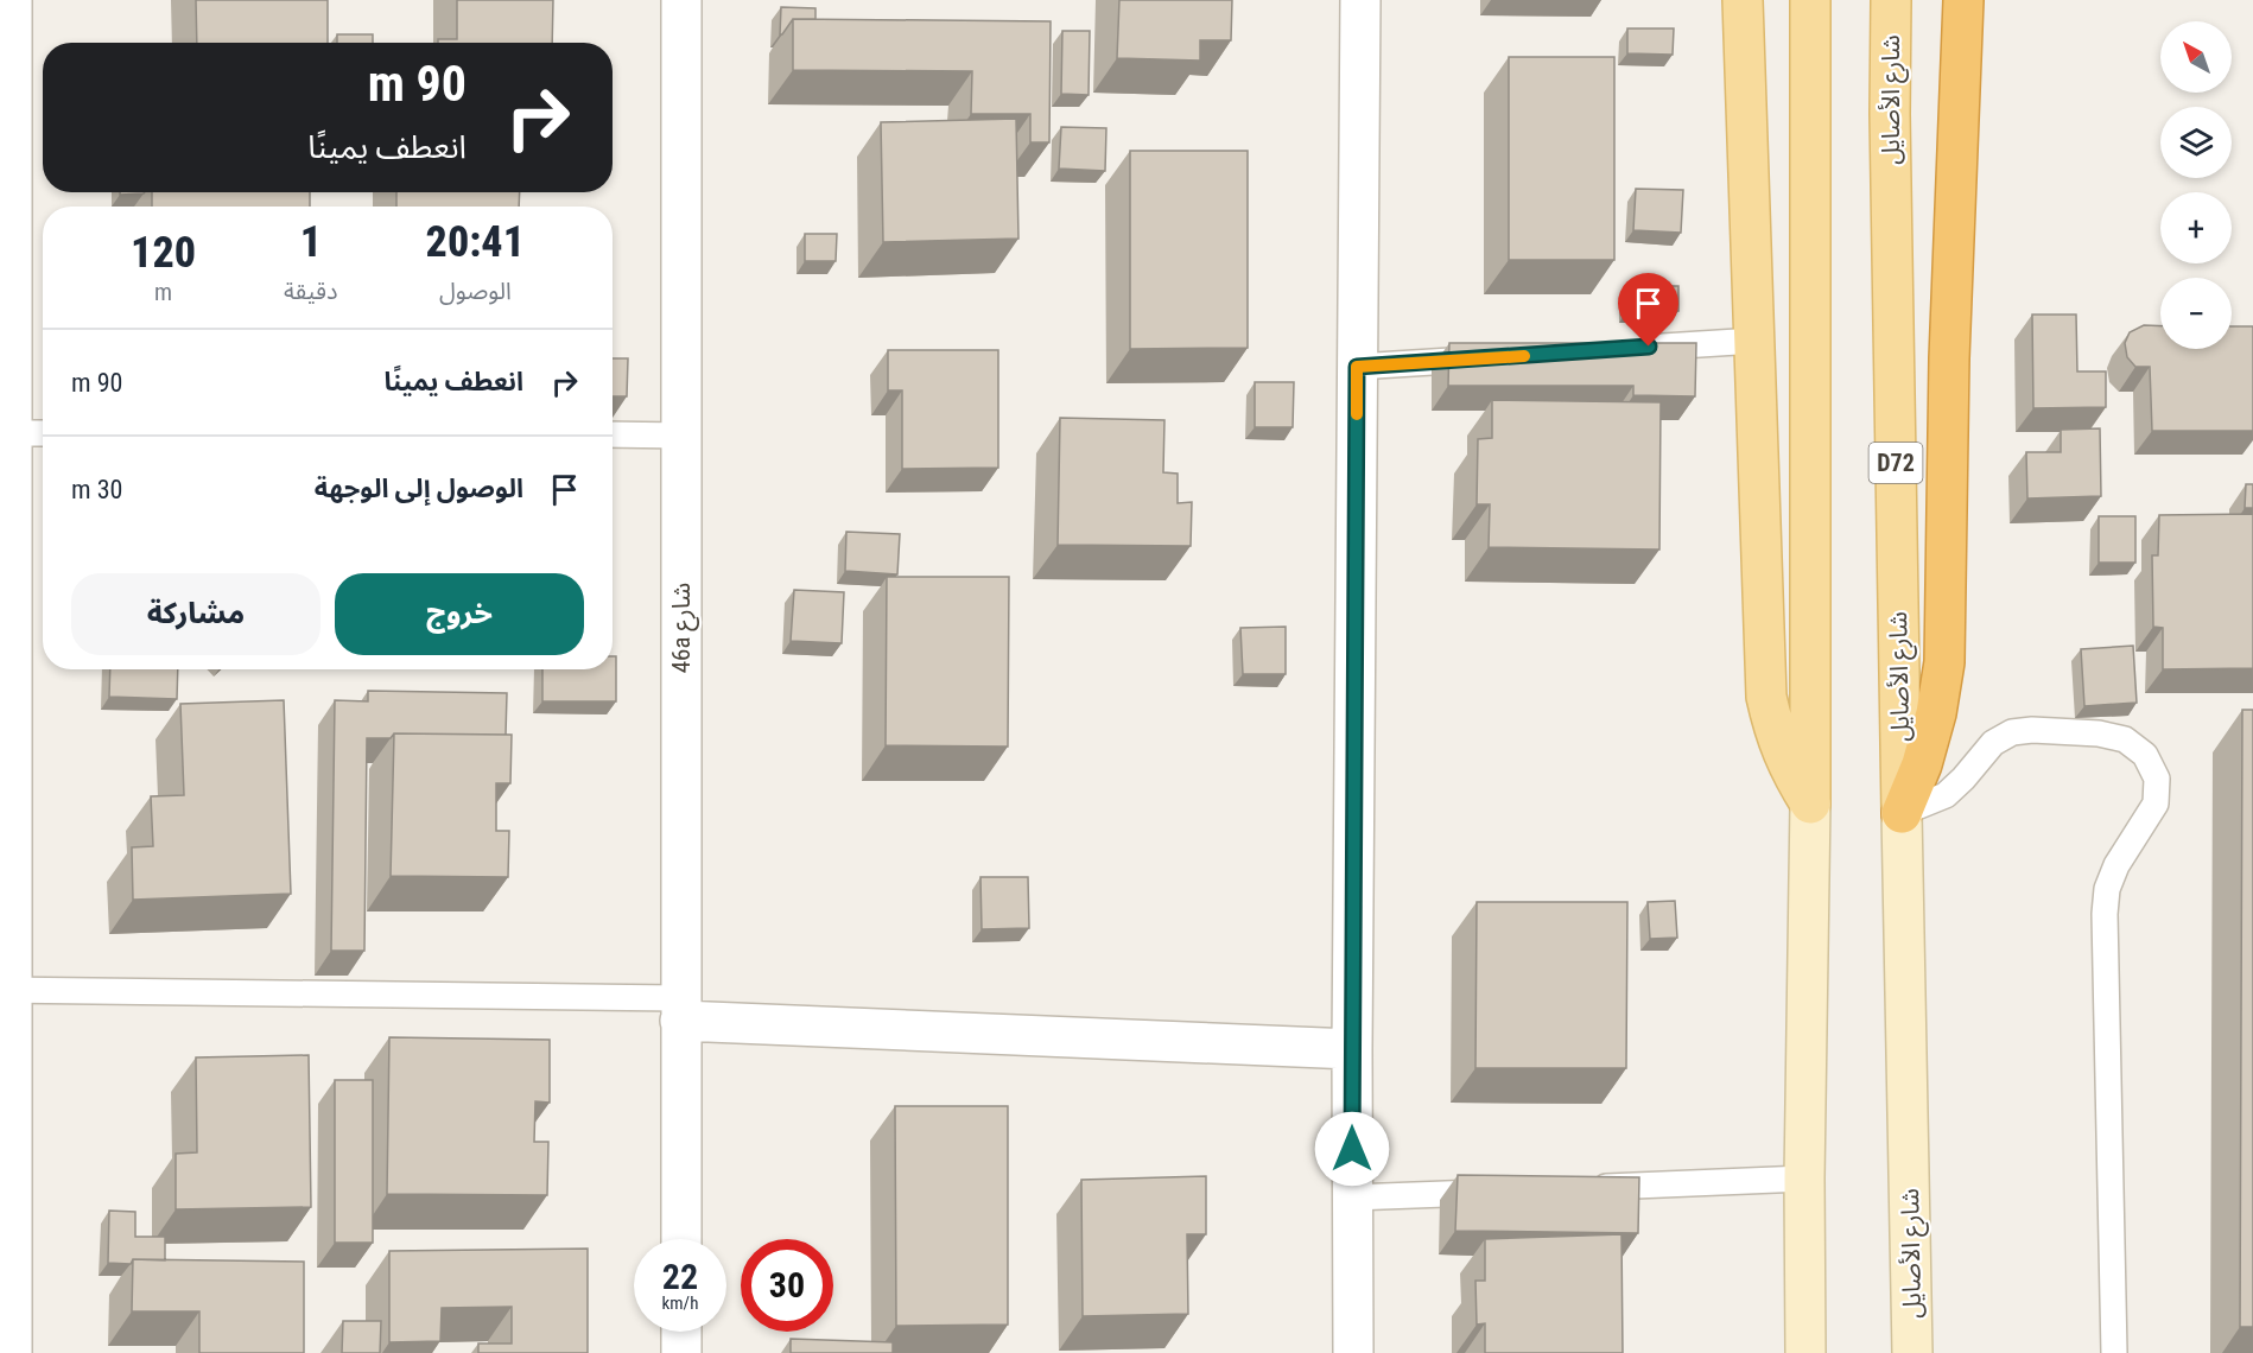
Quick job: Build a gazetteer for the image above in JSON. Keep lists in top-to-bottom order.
{
  "streets": {
    "main road": ["شارع الأصايل", "D72"],
    "street": ["46a شارع"]
  },
  "north": "top left",
  "page": {
    "map_buttons": ["+", "−"],
    "turn": ["90 m", "انعطف يمينًا"],
    "eta": [
      "20:41",
      "الوصول",
      "1",
      "دقيقة",
      "120",
      "m"
    ],
    "list": [
      {
        "name": "انعطف يمينًا",
        "value": "90 m"
      },
      {
        "name": "الوصول إلى الوجهة",
        "value": "30 m"
      }
    ],
    "buttons": ["خروج", "مشاركة"],
    "speed": "22 km/h",
    "limit": "30"
  }
}
